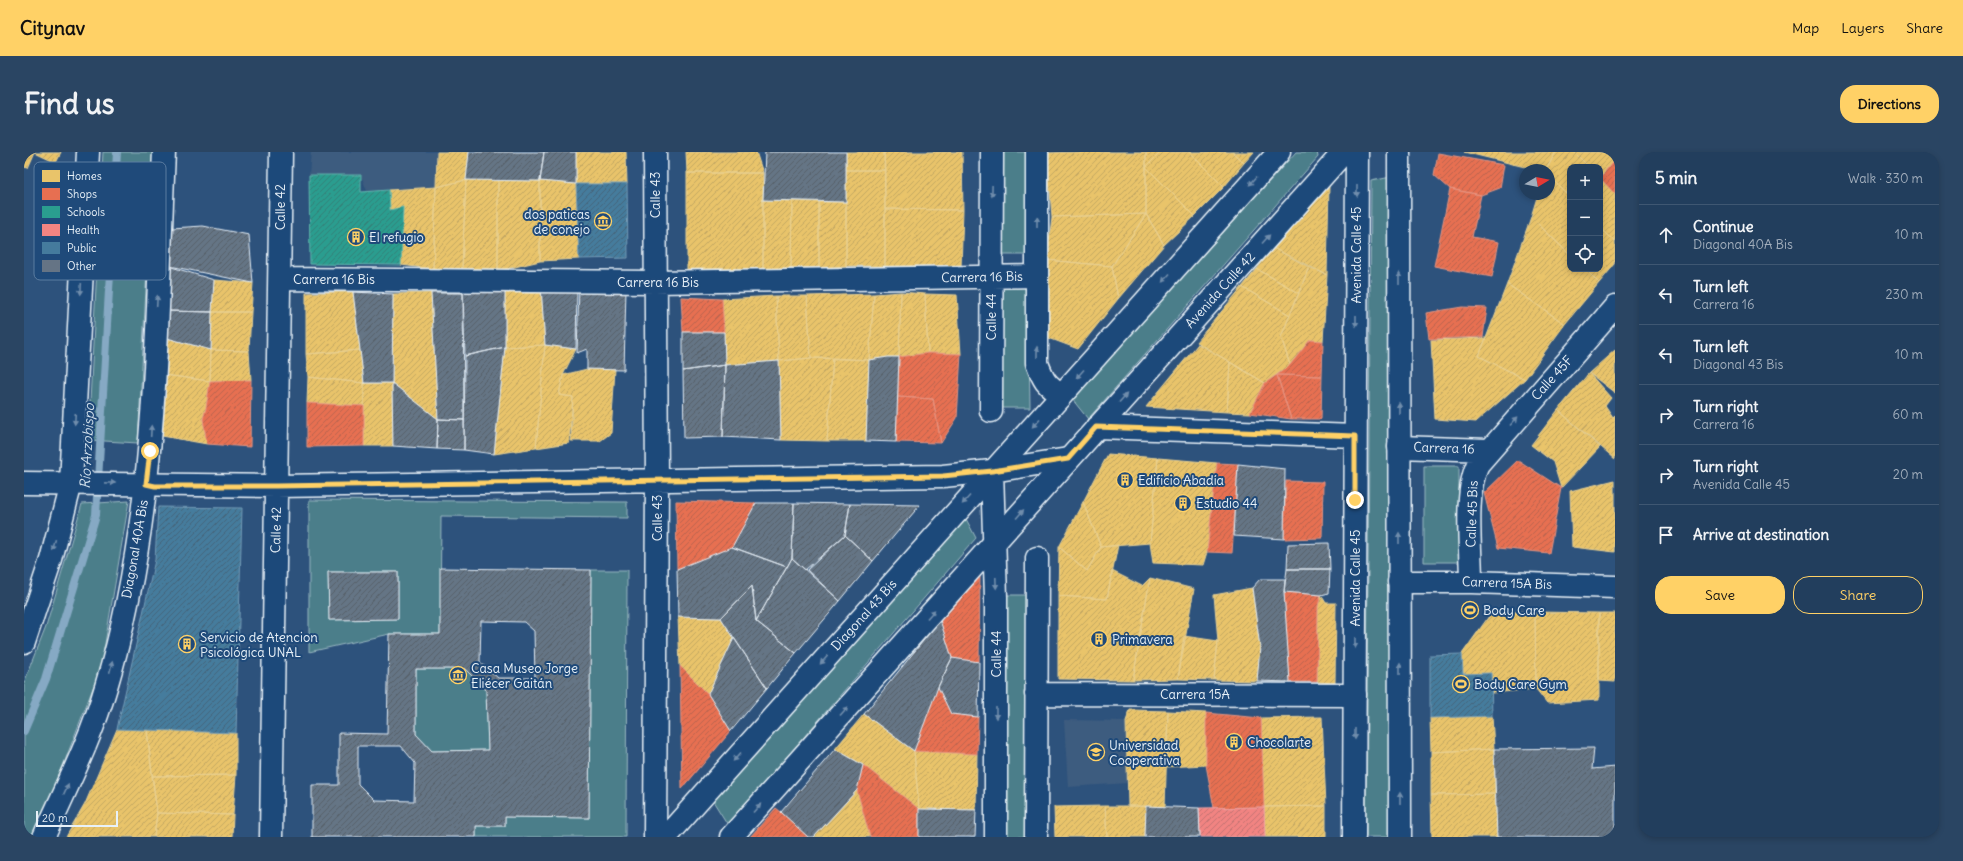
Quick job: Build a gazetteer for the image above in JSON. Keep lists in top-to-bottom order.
{
  "streets": {
    "street": [
      "Calle 43",
      "Calle 42",
      "Avenida Calle 45",
      "Carrera 16 Bis",
      "Avenida Calle 42",
      "Calle 44",
      "Calle 45F",
      "Carrera 16",
      "Calle 45 Bis",
      "Diagonal 40A Bis",
      "Carrera 15A Bis",
      "Diagonal 43 Bis",
      "Carrera 15A"
    ]
  },
  "crossings": [
    ["Calle 43", "Carrera 16 Bis"],
    ["Calle 42", "Carrera 16 Bis"],
    ["Avenida Calle 45", "Carrera 15A"],
    ["Carrera 16 Bis", "Calle 44"],
    ["Calle 44", "Diagonal 43 Bis"],
    ["Calle 45F", "Carrera 16"],
    ["Calle 45F", "Calle 45 Bis"],
    ["Carrera 16", "Calle 45 Bis"],
    ["Calle 45 Bis", "Carrera 15A Bis"]
  ],
  "one_way": ["Calle 45F"],
  "water": ["Río Arzobispo"],
  "places": {
    "museum": ["dos paticas de conejo", "Casa Museo Jorge Eliécer Gaitán"],
    "building": [
      "El refugio",
      "Edificio Abadía",
      "Estudio 44",
      "Primavera",
      "Servicio de Atencion Psicológica UNAL",
      "Chocolarte"
    ],
    "sports": ["Body Care", "Body Care Gym"],
    "school or university": ["Universidad Cooperativa"]
  },
  "legend": [
    "Homes",
    "Shops",
    "Schools",
    "Health",
    "Public",
    "Other"
  ],
  "scale_bar": "20 m",
  "north": "right",
  "page": {
    "header": "Citynav",
    "nav": ["Map", "Layers", "Share"],
    "buttons": [
      "Directions",
      ["Save", "Share"]
    ],
    "title": "Find us",
    "heading": ["5 min", "Walk · 330 m"],
    "map_buttons": ["+", "−"],
    "list": [
      ["Continue", "Diagonal 40A Bis", "10 m"],
      ["Turn left", "Carrera 16", "230 m"],
      ["Turn left", "Diagonal 43 Bis", "10 m"],
      ["Turn right", "Carrera 16", "60 m"],
      ["Turn right", "Avenida Calle 45", "20 m"],
      "Arrive at destination"
    ],
    "scale": "20 m"
  }
}
